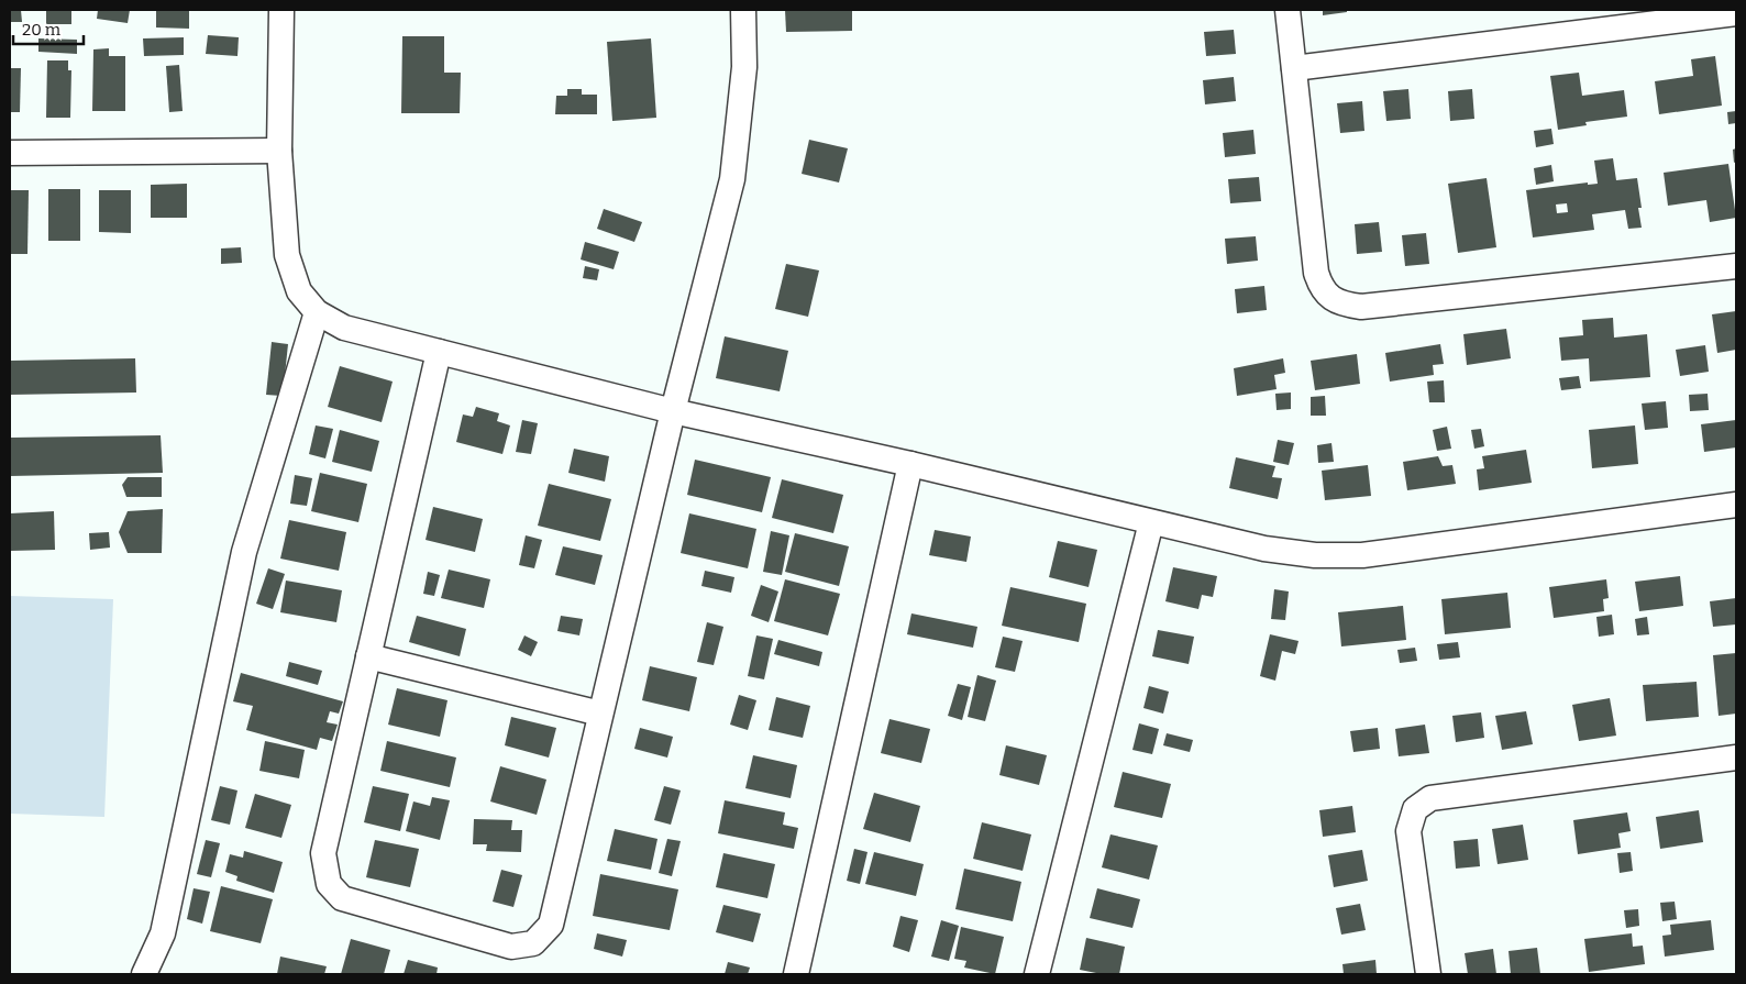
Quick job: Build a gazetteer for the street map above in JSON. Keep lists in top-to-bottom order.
{
  "scale_bar": "20 m"
}
